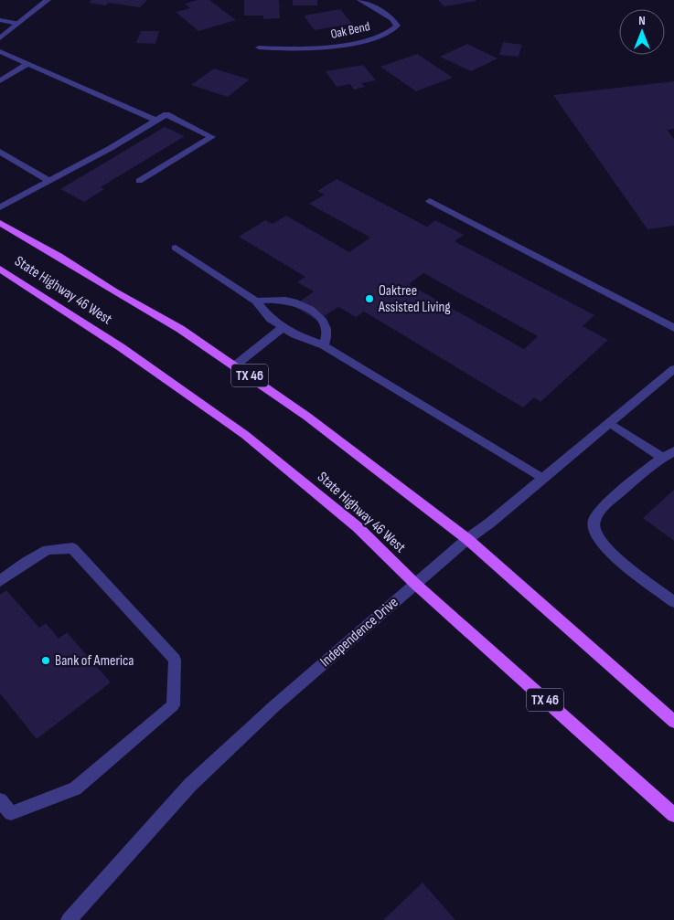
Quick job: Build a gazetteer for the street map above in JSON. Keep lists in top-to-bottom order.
{
  "streets": {
    "main road": ["State Highway 46 West", "TX 46"],
    "street": ["Oak Bend", "Independence Drive"]
  },
  "crossings": [
    ["State Highway 46 West", "Independence Drive"]
  ],
  "places": ["Oaktree Assisted Living", "Bank of America"],
  "north": "top"
}
